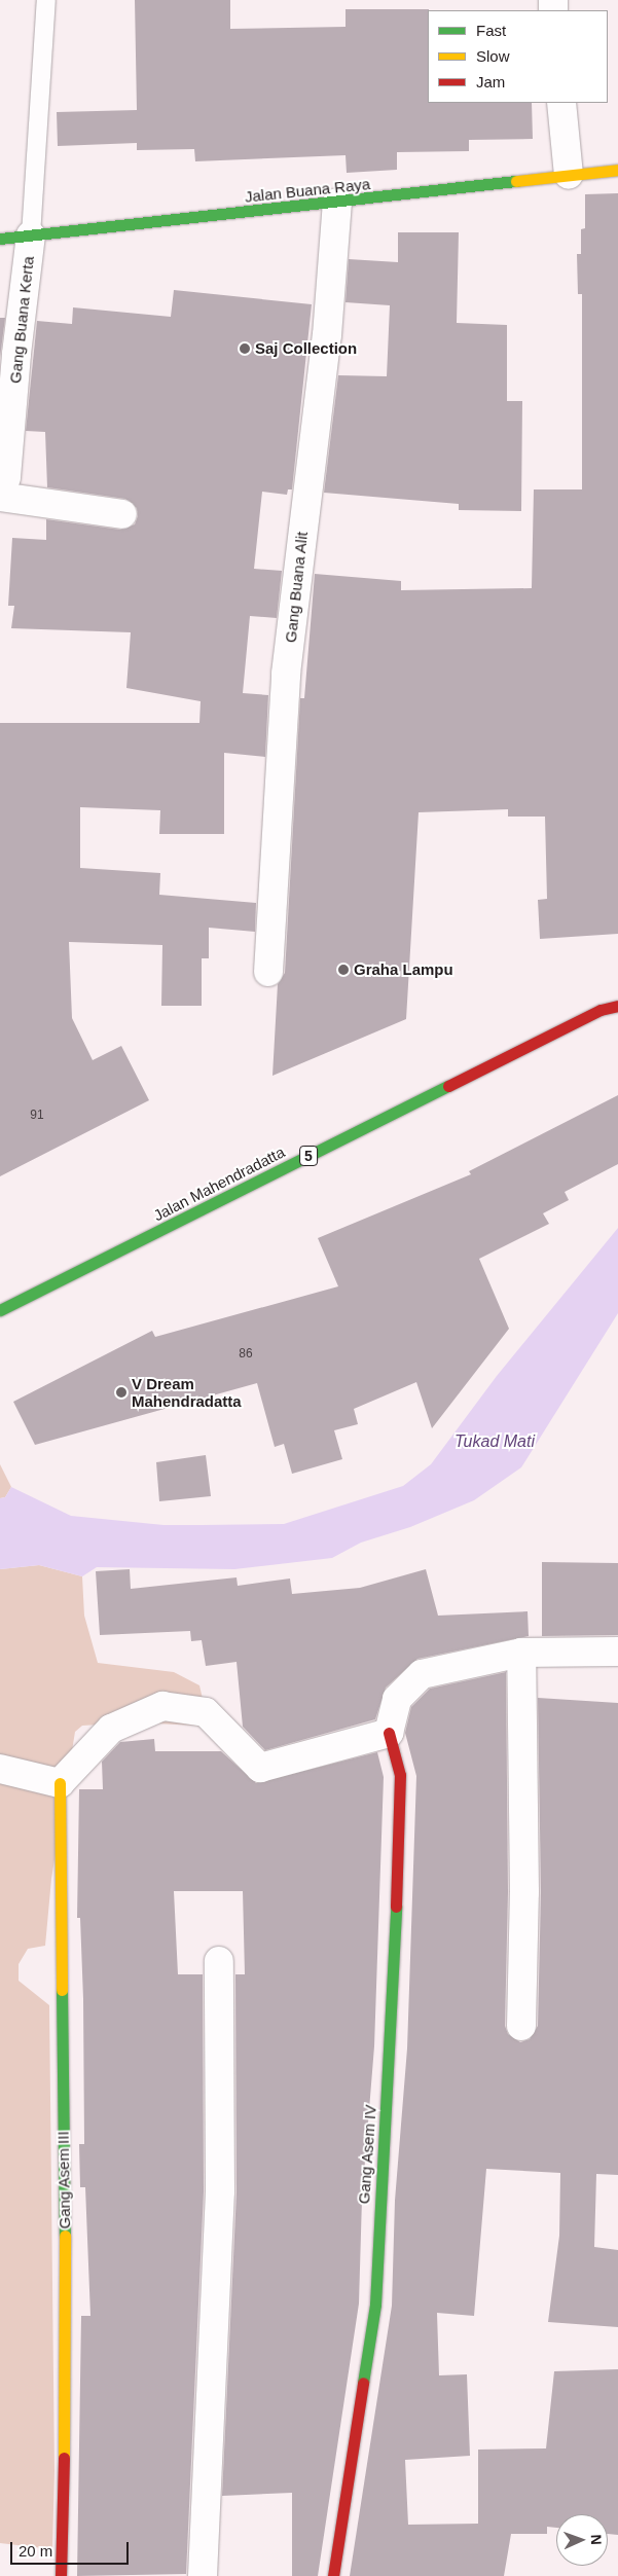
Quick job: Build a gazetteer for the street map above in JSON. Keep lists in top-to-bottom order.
{
  "streets": {
    "main road": [
      "Jalan Buana Raya",
      "5",
      "Jalan Mahendradatta",
      "Gang Asem IV",
      "Gang Asem III"
    ],
    "street": ["Gang Buana Kerta", "Gang Buana Alit"]
  },
  "crossings": [
    ["Jalan Buana Raya", "Gang Buana Kerta"],
    ["Jalan Buana Raya", "Gang Buana Alit"]
  ],
  "water": ["Tukad Mati"],
  "places": ["Saj Collection", "Graha Lampu", "V Dream Mahendradatta"],
  "house_numbers": ["91", "86"],
  "legend": ["Fast", "Slow", "Jam"],
  "scale_bar": "20 m",
  "north": "right"
}
